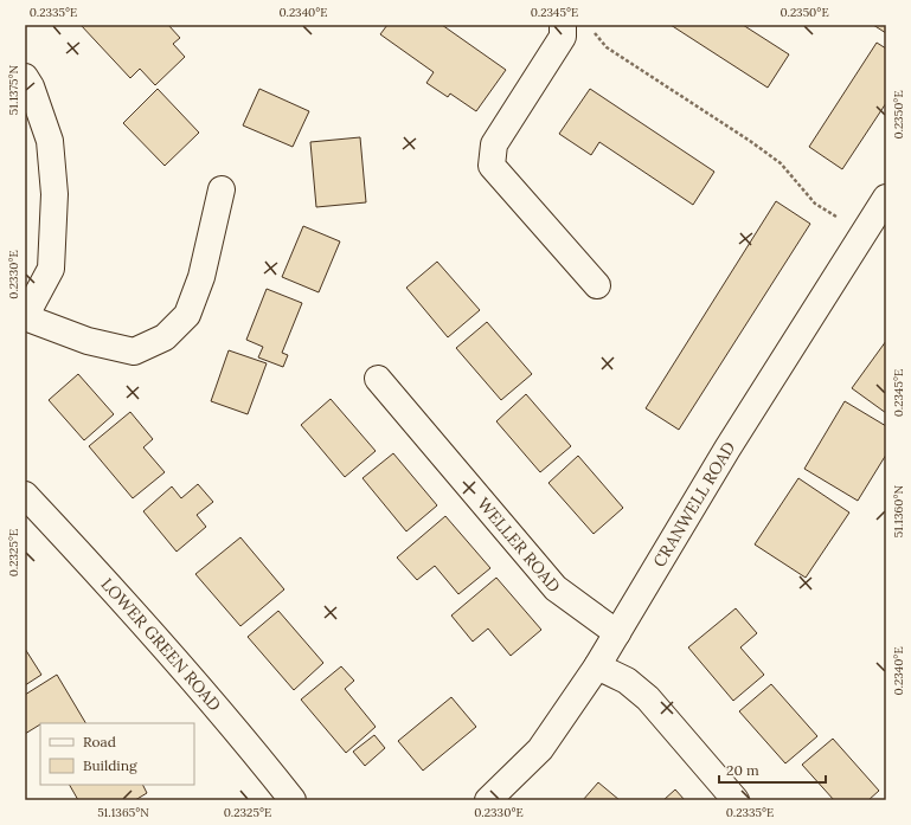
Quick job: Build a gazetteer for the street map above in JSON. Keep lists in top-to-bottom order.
{
  "streets": {
    "street": ["CRANWELL ROAD", "WELLER ROAD", "LOWER GREEN ROAD"]
  },
  "crossings": [
    ["CRANWELL ROAD", "WELLER ROAD"]
  ],
  "legend": ["Road", "Building"],
  "scale_bar": "20 m",
  "coordinates": [
    "0.2335°E",
    "0.2340°E",
    "0.2345°E",
    "0.2350°E",
    "51.1375°N",
    "0.2330°E",
    "51.1360°N",
    "0.2325°E",
    "51.1365°N"
  ]
}
